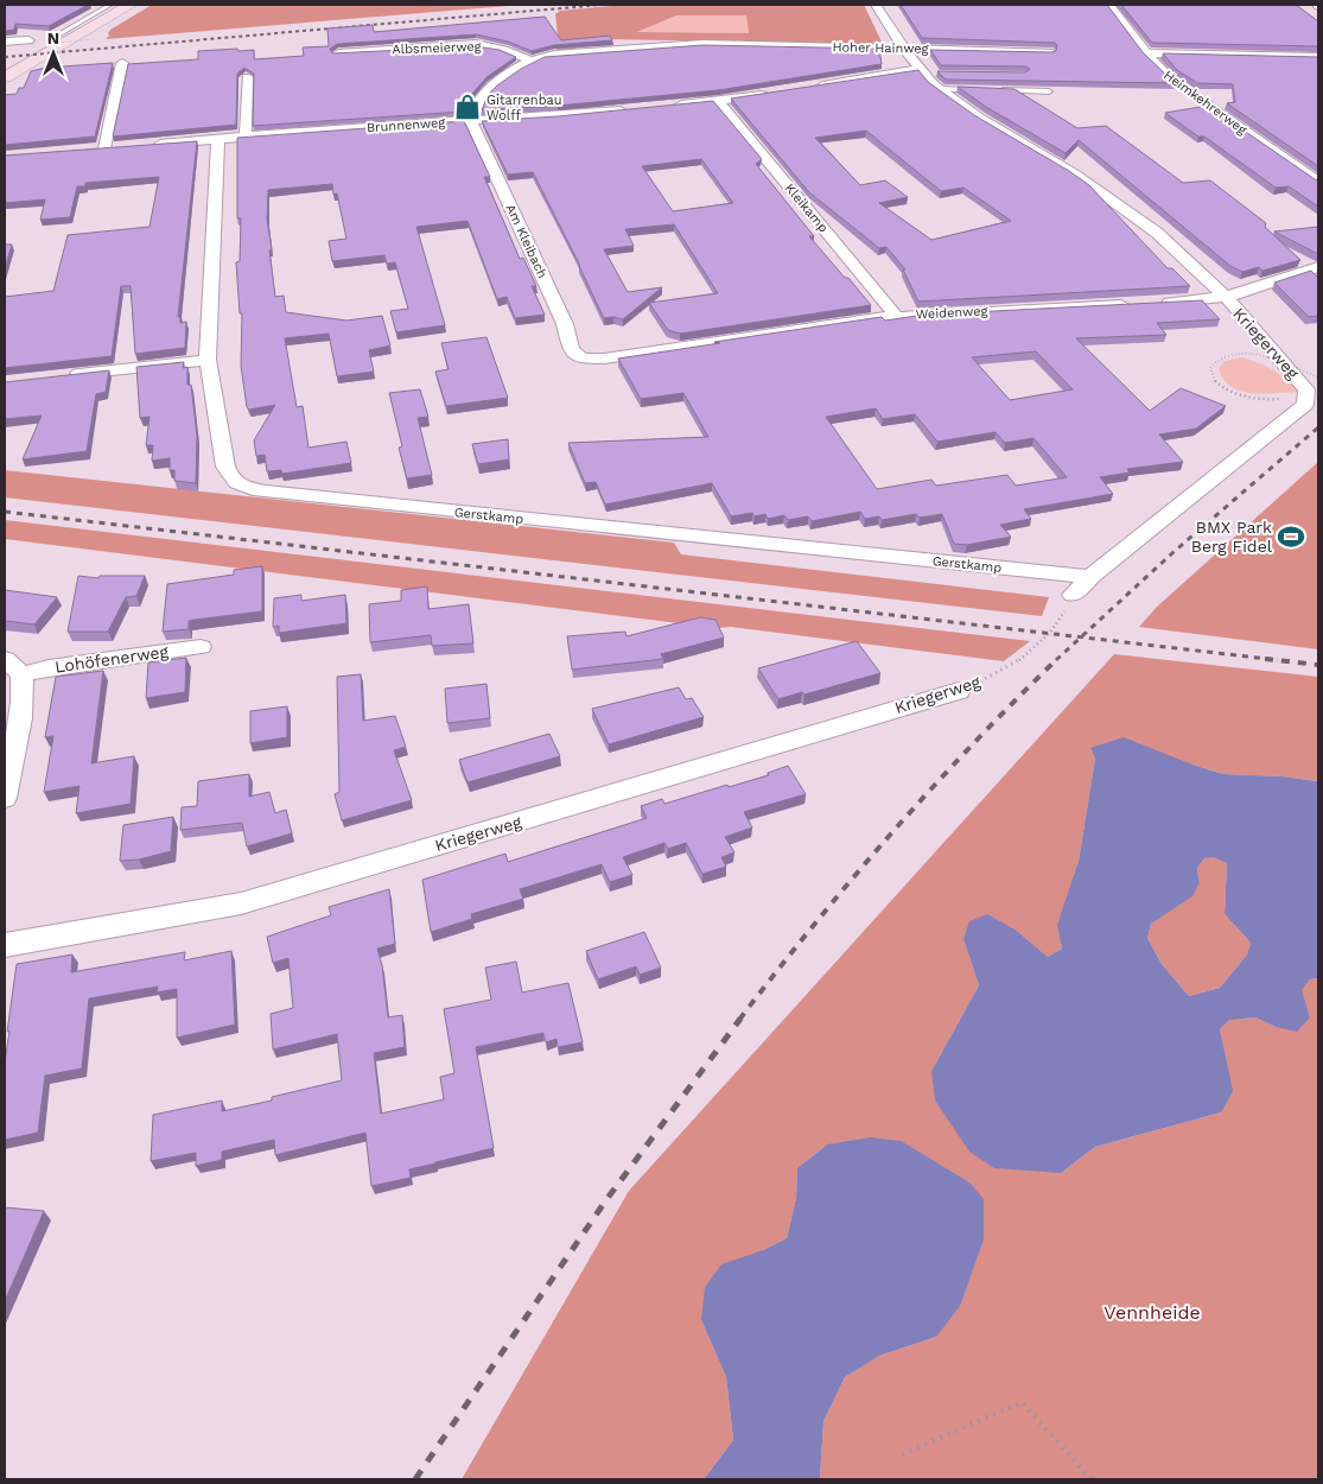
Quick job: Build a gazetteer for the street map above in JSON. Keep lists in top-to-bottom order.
{
  "streets": {
    "street": [
      "Albsmeierweg",
      "Hoher Hainweg",
      "Heimkehrerweg",
      "Brunnenweg",
      "Kleikamp",
      "Am Kleibach",
      "Weidenweg",
      "Kriegerweg",
      "Gerstkamp",
      "Lohöfenerweg"
    ]
  },
  "crossings": [
    ["Albsmeierweg", "Hoher Hainweg"],
    ["Hoher Hainweg", "Brunnenweg"],
    ["Hoher Hainweg", "Am Kleibach"],
    ["Hoher Hainweg", "Kriegerweg"],
    ["Brunnenweg", "Am Kleibach"],
    ["Brunnenweg", "Gerstkamp"],
    ["Kleikamp", "Weidenweg"],
    ["Am Kleibach", "Weidenweg"],
    ["Weidenweg", "Kriegerweg"]
  ],
  "parks": ["Vennheide"],
  "places": {
    "shop": ["Gitarrenbau Wolff"],
    "sports": ["BMX Park Berg Fidel"]
  },
  "north": "top"
}
